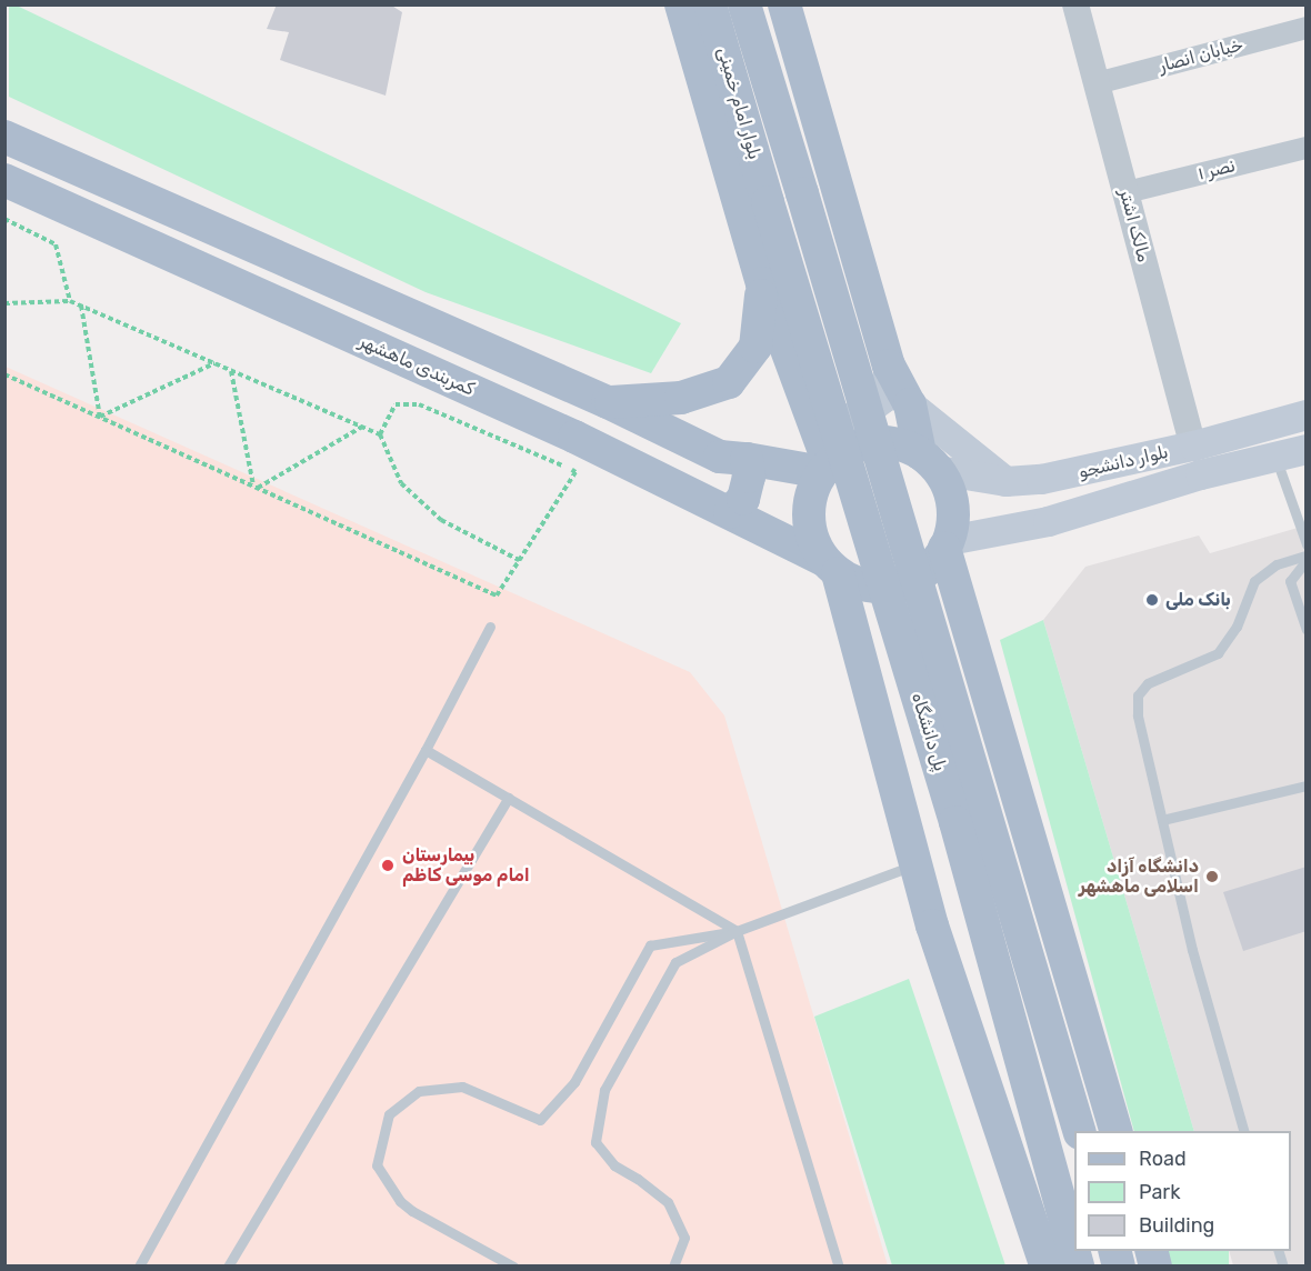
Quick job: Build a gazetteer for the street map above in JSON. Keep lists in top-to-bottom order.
{
  "streets": {
    "main road": [
      "بلوار امام خمینی",
      "کمربندی ماهشهر",
      "بلوار دانشجو",
      "پل دانشگاه"
    ],
    "street": ["خیابان انصار", "نصر ۱", "مالک اشتر"]
  },
  "crossings": [
    ["خیابان انصار", "مالک اشتر"],
    ["بلوار امام خمینی", "پل دانشگاه"],
    ["نصر ۱", "مالک اشتر"],
    ["مالک اشتر", "بلوار دانشجو"],
    ["کمربندی ماهشهر", "بلوار دانشجو"]
  ],
  "places": ["بانک ملی", "بیمارستان امام موسی کاظم", "دانشگاه آزاد اسلامی ماهشهر"],
  "legend": ["Road", "Park", "Building"]
}
